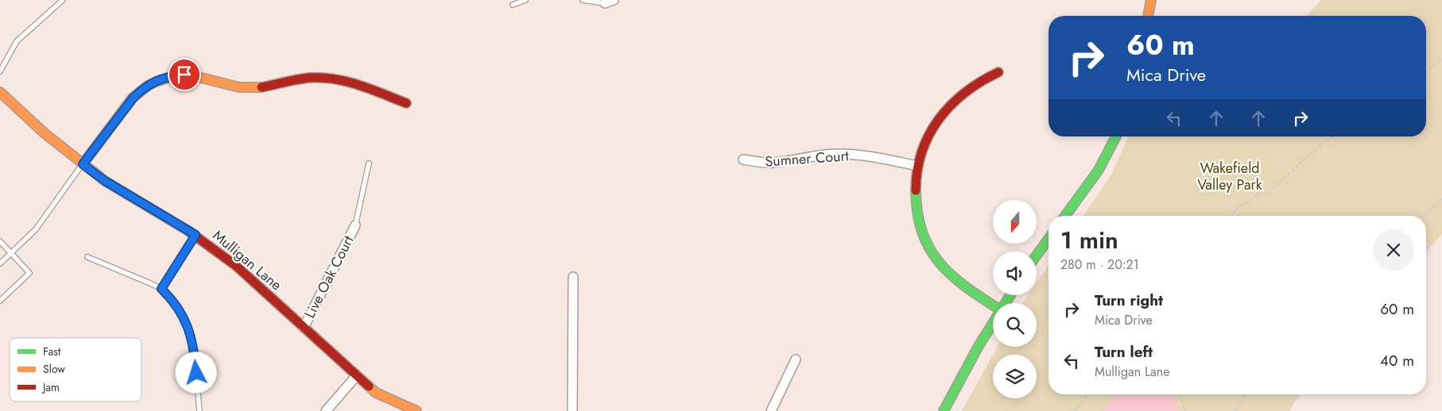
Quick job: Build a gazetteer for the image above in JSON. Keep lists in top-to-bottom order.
{
  "streets": {
    "street": ["Sumner Court", "Mulligan Lane", "Live Oak Court"]
  },
  "crossings": [
    ["Mulligan Lane", "Live Oak Court"]
  ],
  "parks": ["Wakefield Valley Park"],
  "legend": ["Fast", "Slow", "Jam"],
  "north": "bottom",
  "page": {
    "turn": ["60 m", "Mica Drive"],
    "heading": ["1 min", "280 m · 20:21"],
    "list": [
      {
        "name": "Turn right",
        "note": "Mica Drive",
        "value": "60 m"
      },
      {
        "name": "Turn left",
        "note": "Mulligan Lane",
        "value": "40 m"
      }
    ]
  }
}
